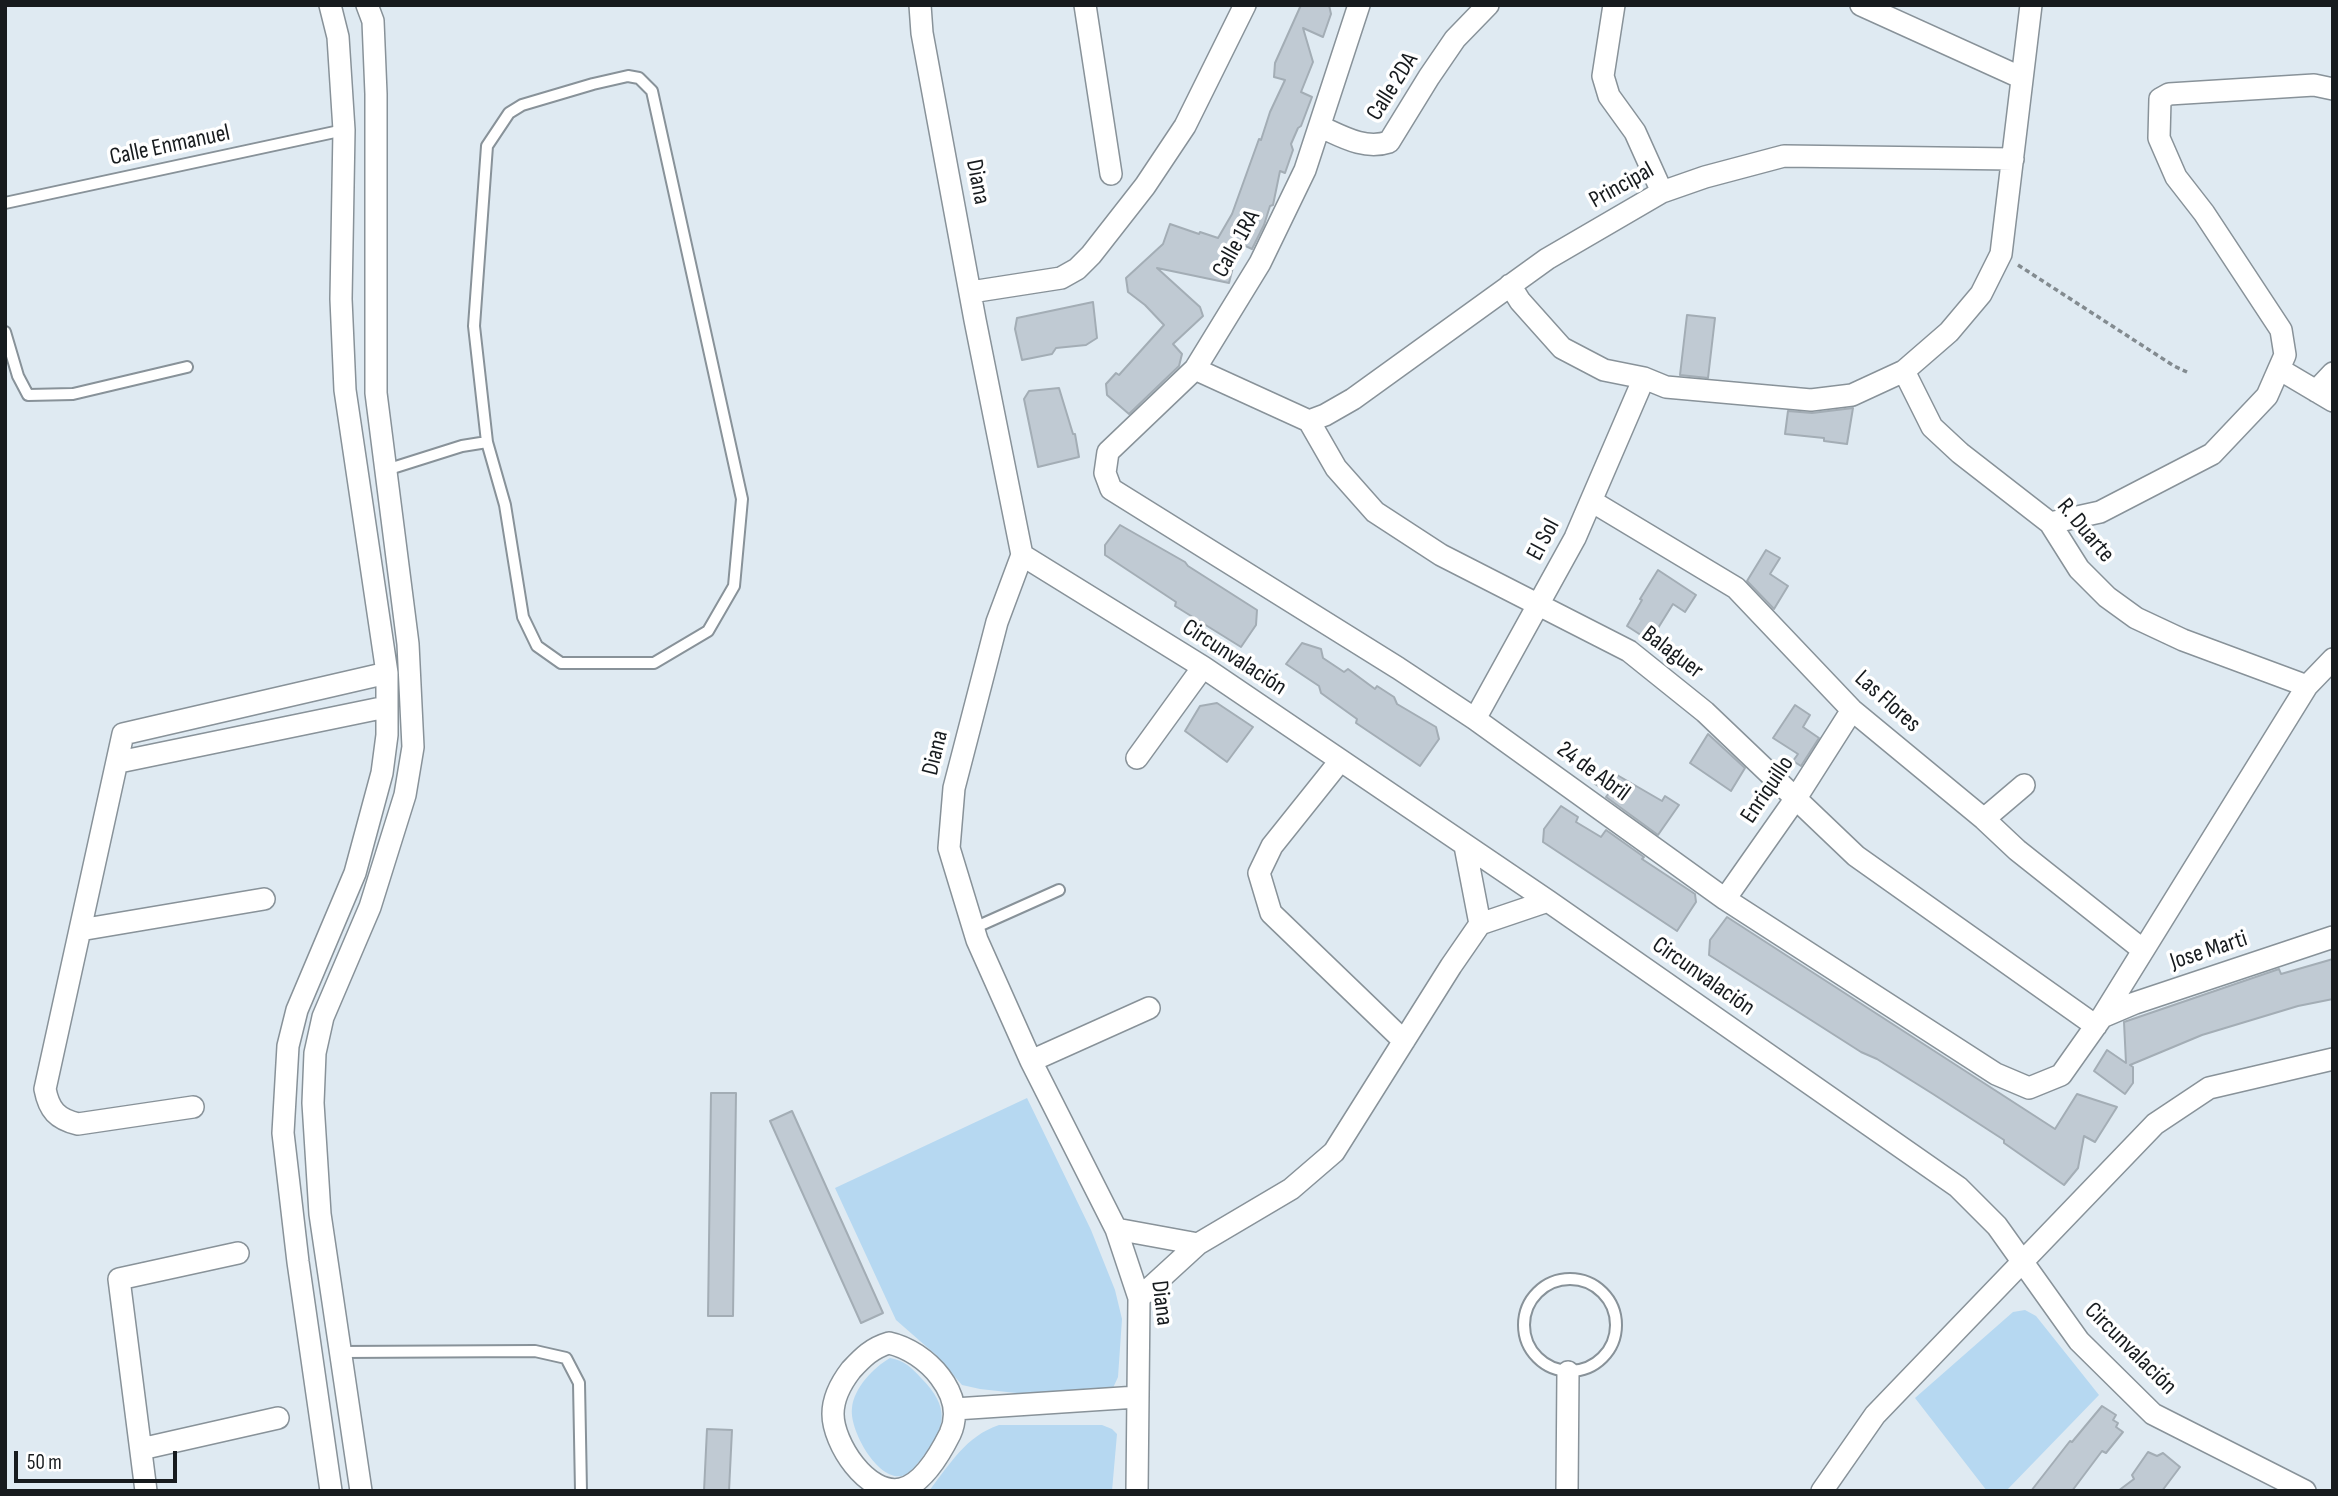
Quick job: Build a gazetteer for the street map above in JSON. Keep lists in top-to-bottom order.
{
  "streets": {
    "street": [
      "Calle 2DA",
      "Diana",
      "Principal",
      "Calle 1RA",
      "R. Duarte",
      "El Sol",
      "Balaguer",
      "Circunvalación",
      "Las Flores",
      "24 de Abril",
      "Enriquillo",
      "Jose Marti"
    ],
    "lane": ["Calle Enmanuel"]
  },
  "crossings": [
    ["Calle 2DA", "Calle 1RA"],
    ["Diana", "Circunvalación"],
    ["Principal", "Balaguer"],
    ["Calle 1RA", "24 de Abril"],
    ["El Sol", "Balaguer"],
    ["El Sol", "Las Flores"],
    ["El Sol", "24 de Abril"],
    ["Balaguer", "24 de Abril"],
    ["Balaguer", "Enriquillo"],
    ["Balaguer", "Jose Marti"],
    ["Las Flores", "Enriquillo"],
    ["24 de Abril", "Enriquillo"],
    ["24 de Abril", "Jose Marti"]
  ],
  "scale_bar": "50 m"
}
